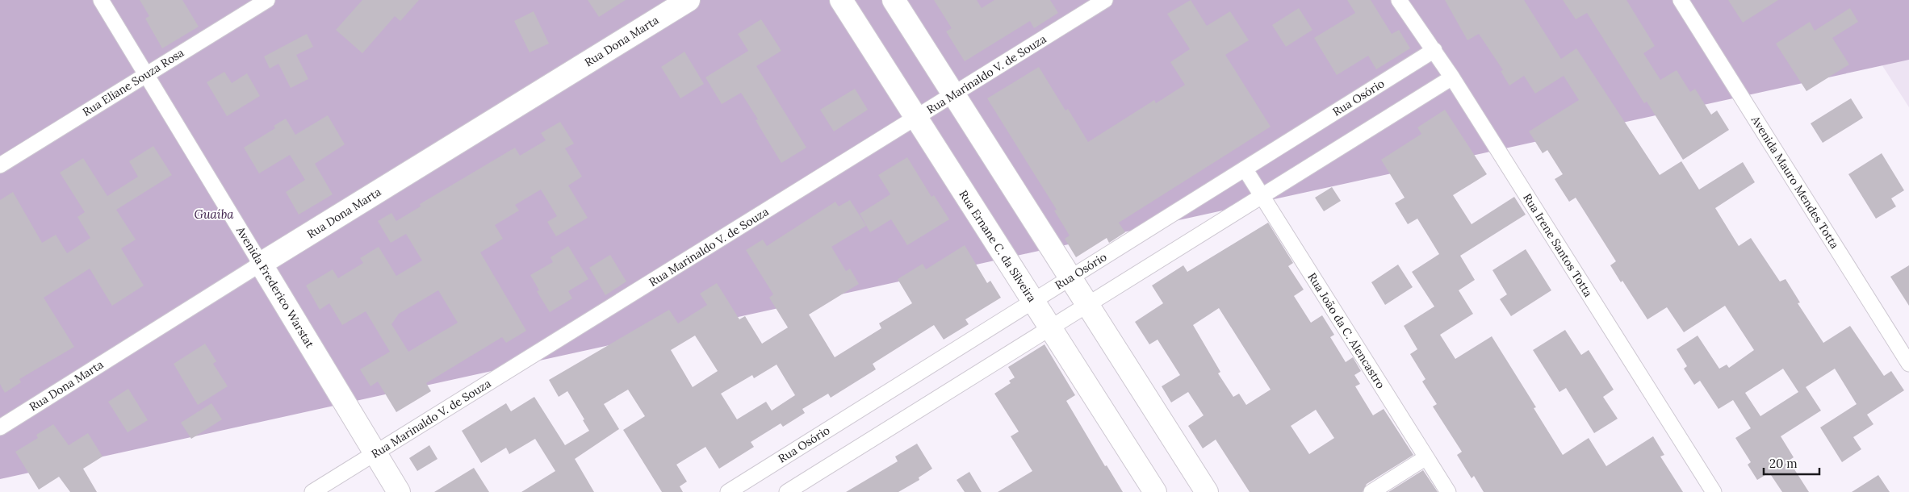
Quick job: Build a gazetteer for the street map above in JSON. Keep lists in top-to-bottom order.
{
  "streets": {
    "street": [
      "Rua Dona Marta",
      "Rua Marinaldo V. de Souza",
      "Rua Eliane Souza Rosa",
      "Rua Osório",
      "Avenida Mauro Mendes Totta",
      "Rua Irene Santos Totta",
      "Rua Ernane C. da Silveira",
      "Avenida Frederico Warstat",
      "Rua João da C. Alencastro"
    ]
  },
  "crossings": [
    ["Rua Dona Marta", "Avenida Frederico Warstat"],
    ["Rua Marinaldo V. de Souza", "Rua Ernane C. da Silveira"],
    ["Rua Marinaldo V. de Souza", "Avenida Frederico Warstat"],
    ["Rua Eliane Souza Rosa", "Avenida Frederico Warstat"],
    ["Rua Osório", "Rua Irene Santos Totta"],
    ["Rua Osório", "Rua Ernane C. da Silveira"],
    ["Rua Osório", "Rua João da C. Alencastro"]
  ],
  "water": ["Guaíba"],
  "scale_bar": "20 m"
}
